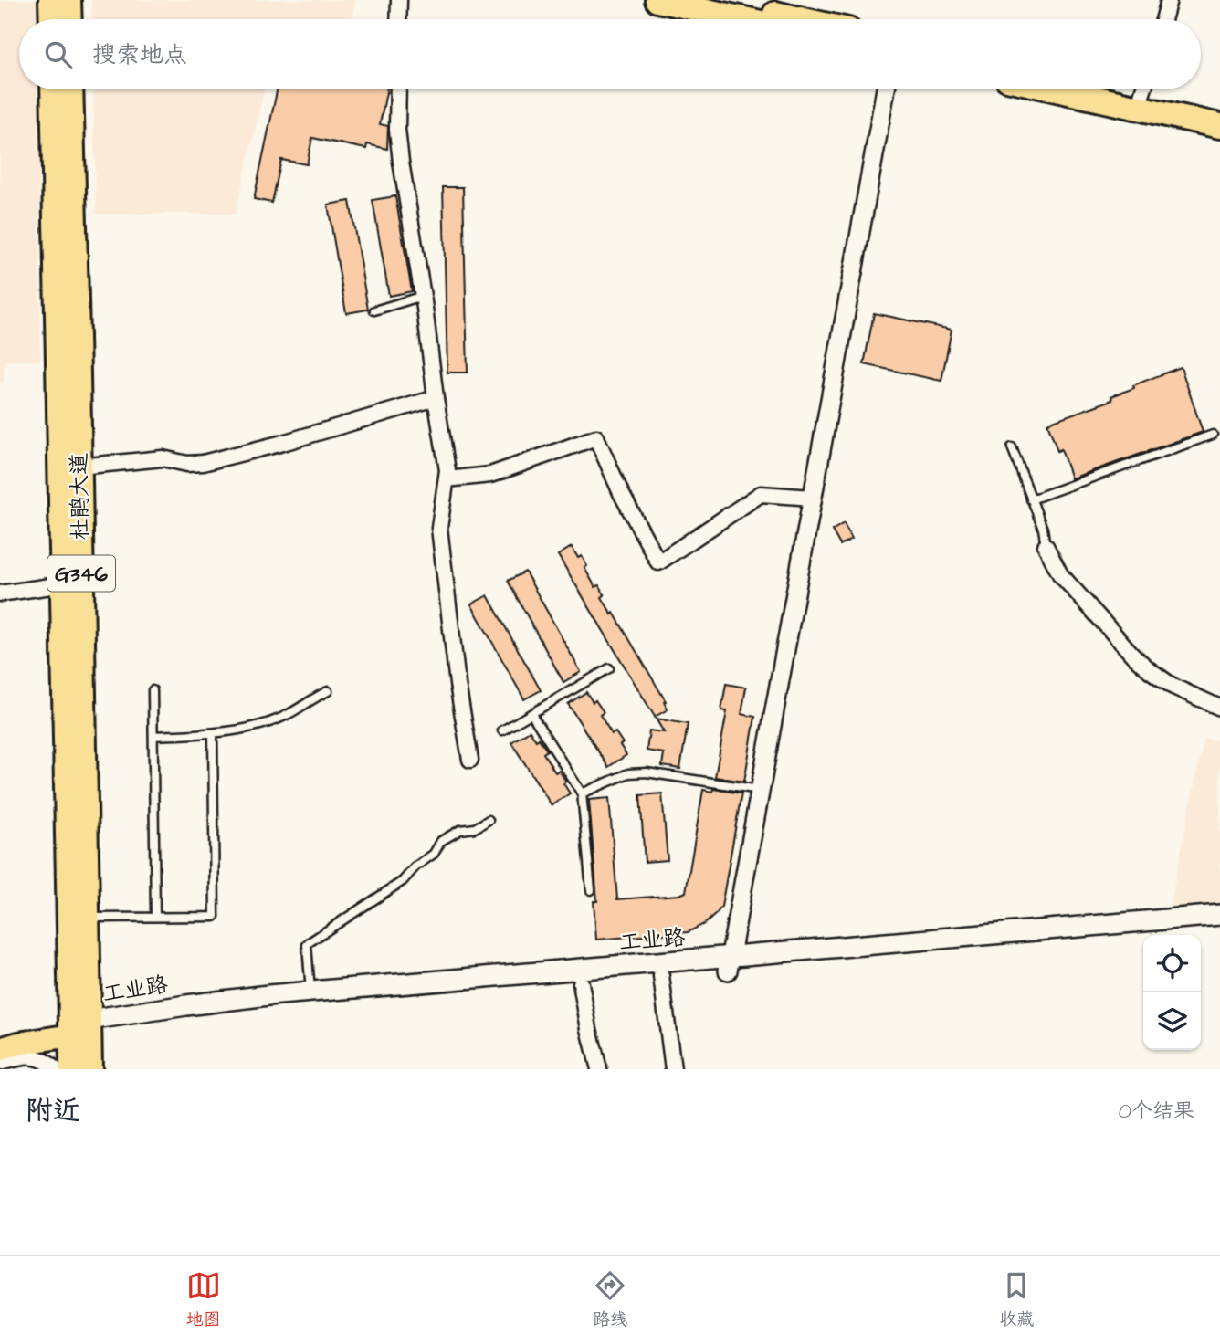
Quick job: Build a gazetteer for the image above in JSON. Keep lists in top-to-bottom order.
{
  "streets": {
    "highway": ["杜鹃大道", "G346"],
    "main road": ["工业路"]
  },
  "crossings": [
    ["杜鹃大道", "工业路"]
  ],
  "page": {
    "search": "搜索地点",
    "heading": ["附近", "0个结果"],
    "nav": ["地图", "路线", "收藏"]
  }
}
